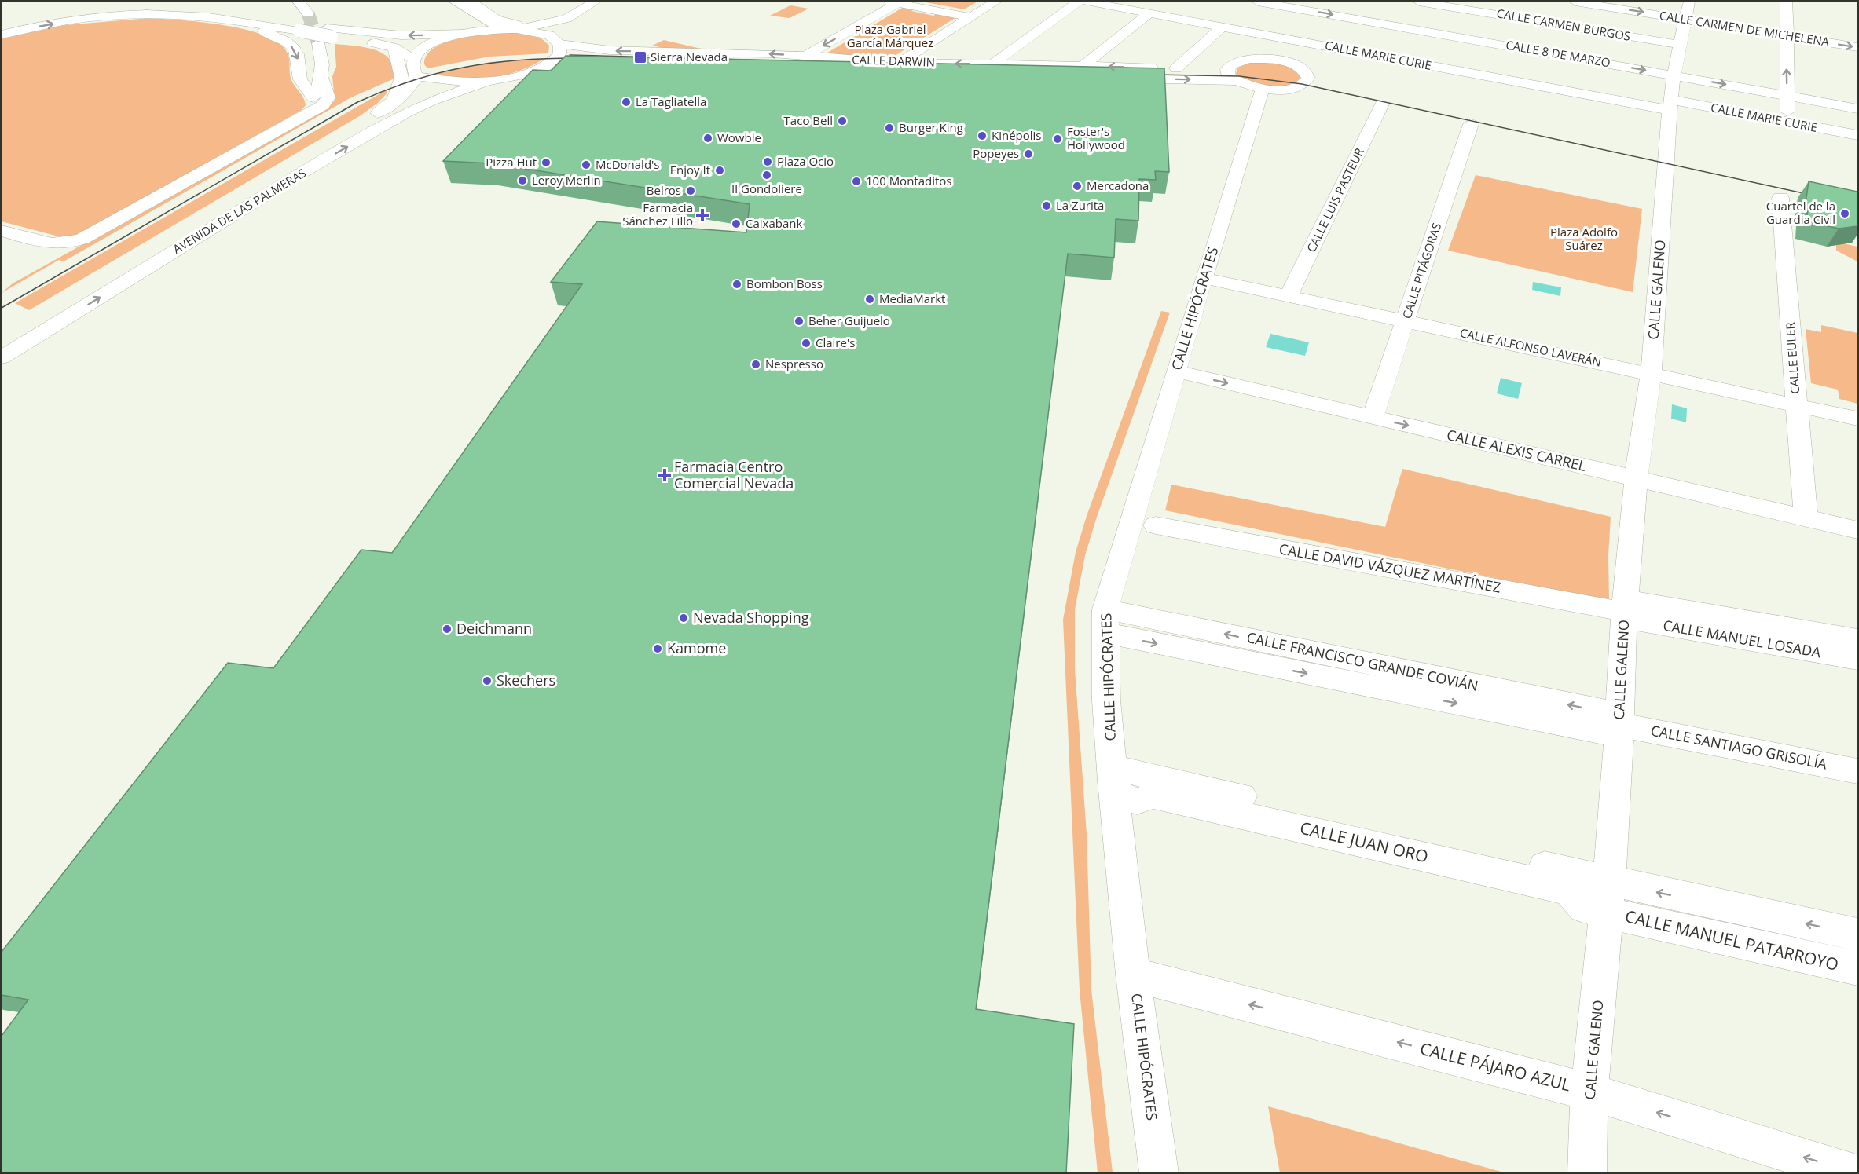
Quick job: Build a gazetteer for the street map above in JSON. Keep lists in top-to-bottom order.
{
  "streets": {
    "main road": [
      "CALLE CARMEN BURGOS",
      "CALLE CARMEN DE MICHELENA",
      "CALLE 8 DE MARZO",
      "CALLE MARIE CURIE",
      "CALLE DARWIN",
      "CALLE LUIS PASTEUR",
      "AVENIDA DE LAS PALMERAS",
      "CALLE PITÁGORAS",
      "CALLE GALENO",
      "CALLE HIPÓCRATES",
      "CALLE ALFONSO LAVERÁN",
      "CALLE EULER",
      "CALLE ALEXIS CARREL",
      "CALLE DAVID VÁZQUEZ MARTÍNEZ",
      "CALLE MANUEL LOSADA",
      "CALLE FRANCISCO GRANDE COVIÁN",
      "CALLE SANTIAGO GRISOLÍA",
      "CALLE JUAN ORO",
      "CALLE MANUEL PATARROYO",
      "CALLE PÁJARO AZUL"
    ]
  },
  "crossings": [
    ["CALLE CARMEN BURGOS", "CALLE GALENO"],
    ["CALLE CARMEN DE MICHELENA", "CALLE GALENO"],
    ["CALLE 8 DE MARZO", "CALLE GALENO"],
    ["CALLE MARIE CURIE", "CALLE GALENO"],
    ["CALLE LUIS PASTEUR", "CALLE ALFONSO LAVERÁN"],
    ["CALLE PITÁGORAS", "CALLE ALFONSO LAVERÁN"],
    ["CALLE PITÁGORAS", "CALLE ALEXIS CARREL"],
    ["CALLE GALENO", "CALLE ALFONSO LAVERÁN"],
    ["CALLE GALENO", "CALLE ALEXIS CARREL"],
    ["CALLE GALENO", "CALLE DAVID VÁZQUEZ MARTÍNEZ"],
    ["CALLE GALENO", "CALLE MANUEL LOSADA"],
    ["CALLE GALENO", "CALLE FRANCISCO GRANDE COVIÁN"],
    ["CALLE GALENO", "CALLE SANTIAGO GRISOLÍA"],
    ["CALLE GALENO", "CALLE JUAN ORO"],
    ["CALLE GALENO", "CALLE MANUEL PATARROYO"],
    ["CALLE GALENO", "CALLE PÁJARO AZUL"],
    ["CALLE HIPÓCRATES", "CALLE ALFONSO LAVERÁN"],
    ["CALLE HIPÓCRATES", "CALLE ALEXIS CARREL"],
    ["CALLE HIPÓCRATES", "CALLE FRANCISCO GRANDE COVIÁN"],
    ["CALLE HIPÓCRATES", "CALLE JUAN ORO"],
    ["CALLE HIPÓCRATES", "CALLE PÁJARO AZUL"],
    ["CALLE ALFONSO LAVERÁN", "CALLE EULER"],
    ["CALLE EULER", "CALLE ALEXIS CARREL"],
    ["CALLE DAVID VÁZQUEZ MARTÍNEZ", "CALLE MANUEL LOSADA"],
    ["CALLE FRANCISCO GRANDE COVIÁN", "CALLE SANTIAGO GRISOLÍA"],
    ["CALLE JUAN ORO", "CALLE MANUEL PATARROYO"]
  ],
  "one_way": [
    "CALLE CARMEN DE MICHELENA",
    "CALLE 8 DE MARZO",
    "CALLE ALEXIS CARREL",
    "CALLE PÁJARO AZUL"
  ],
  "parks": ["Plaza Gabriel García Márquez", "Plaza Adolfo Suárez"],
  "places": {
    "transit": ["Sierra Nevada"],
    "other": [
      "La Tagliatella",
      "Taco Bell",
      "Burger King",
      "Kinépolis",
      "Wowble",
      "Foster's Hollywood",
      "Popeyes",
      "Plaza Ocio",
      "Pizza Hut",
      "McDonald's",
      "Enjoy It",
      "Il Gondoliere",
      "Leroy Merlin",
      "100 Montaditos",
      "Mercadona",
      "Belros",
      "La Zurita",
      "Cuartel de la Guardia Civil",
      "Caixabank",
      "Bombon Boss",
      "MediaMarkt",
      "Beher Guijuelo",
      "Claire's",
      "Nespresso",
      "Nevada Shopping",
      "Deichmann",
      "Kamome",
      "Skechers"
    ],
    "health": ["Farmacia Sánchez Lillo", "Farmacia Centro Comercial Nevada"]
  }
}
